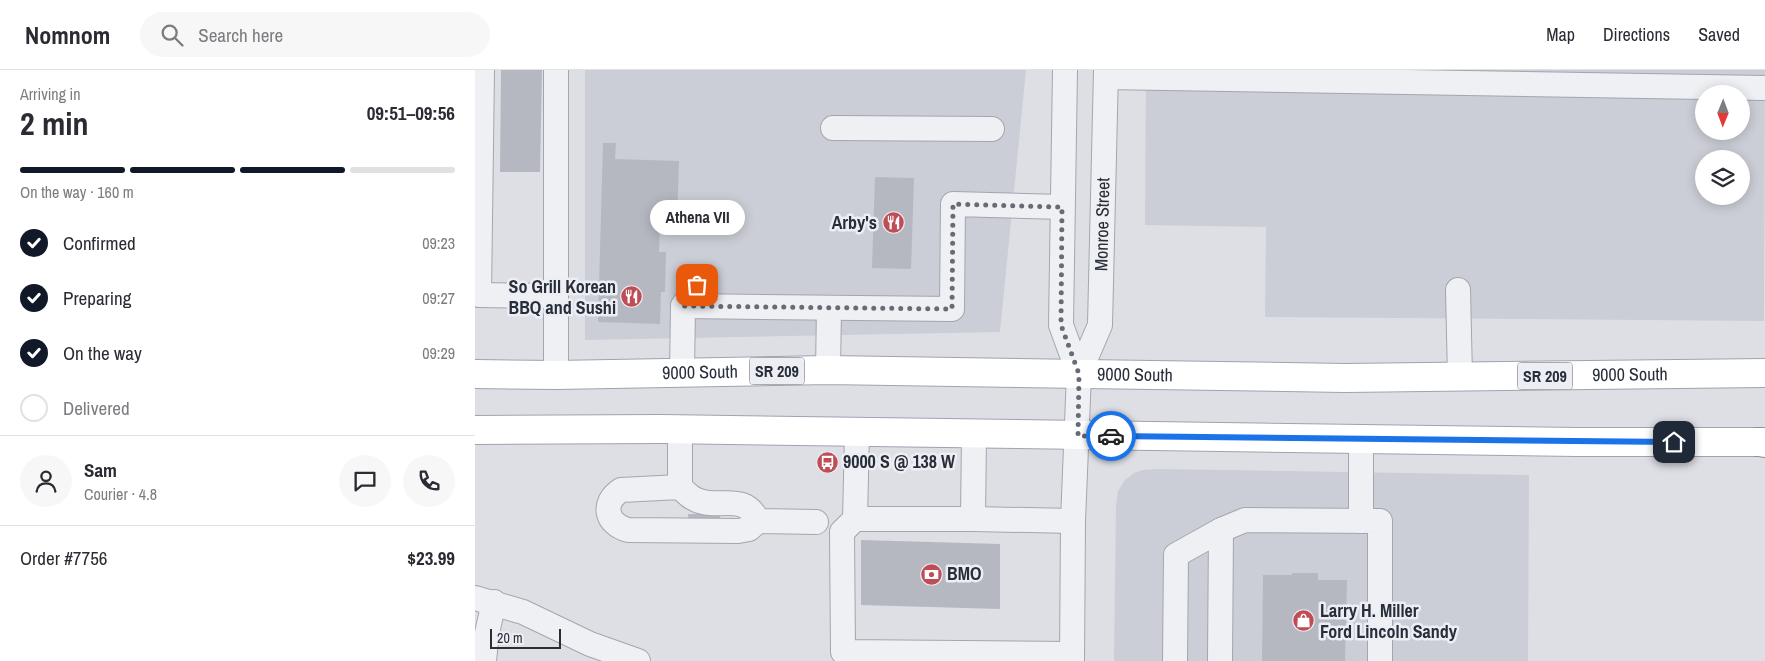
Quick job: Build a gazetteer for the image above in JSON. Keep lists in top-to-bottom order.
{
  "streets": {
    "main road": ["SR 209", "9000 South"],
    "street": ["Monroe Street"]
  },
  "crossings": [
    ["Monroe Street", "9000 South"]
  ],
  "places": {
    "restaurant": ["Arby's", "So Grill Korean BBQ and Sushi"],
    "other": ["Athena VII"],
    "bus stop": ["9000 S @ 138 W"],
    "bank": ["BMO"],
    "shop": ["Larry H. Miller Ford Lincoln Sandy"]
  },
  "scale_bar": "20 m",
  "north": "bottom",
  "page": {
    "header": "Nomnom",
    "search": "Search here",
    "nav": ["Map", "Directions", "Saved"],
    "heading": ["2 min", "Arriving in", "09:51–09:56"],
    "panel": [
      "Sam",
      "Courier · 4.8",
      "Order #7756",
      "$23.99"
    ],
    "bar": "On the way · 160 m",
    "bubble": "Athena VII",
    "list": [
      ["Confirmed", "09:23"],
      ["Preparing", "09:27"],
      ["On the way", "09:29"],
      "Delivered"
    ],
    "scale": "20 m"
  }
}
